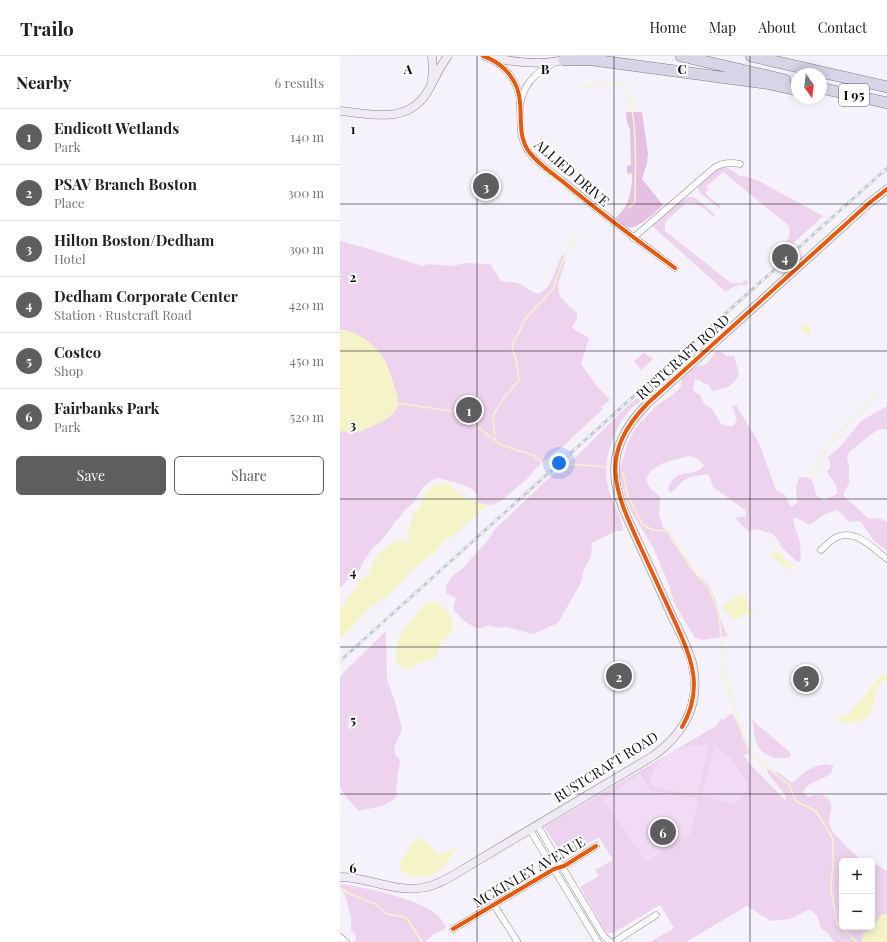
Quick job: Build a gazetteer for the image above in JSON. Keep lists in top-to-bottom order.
{
  "streets": {
    "highway": ["I 95"],
    "main road": ["RUSTCRAFT ROAD"],
    "street": ["ALLIED DRIVE", "MCKINLEY AVENUE"]
  },
  "north": "bottom",
  "page": {
    "header": "Trailo",
    "nav": [
      "Home",
      "Map",
      "About",
      "Contact"
    ],
    "heading": ["Nearby", "6 results"],
    "list": [
      {
        "mark": "1",
        "name": "Endicott Wetlands",
        "note": "Park",
        "value": "140 m"
      },
      {
        "mark": "2",
        "name": "PSAV Branch Boston",
        "note": "Place",
        "value": "300 m"
      },
      {
        "mark": "3",
        "name": "Hilton Boston/Dedham",
        "note": "Hotel",
        "value": "390 m"
      },
      {
        "mark": "4",
        "name": "Dedham Corporate Center",
        "note": "Station · Rustcraft Road",
        "value": "420 m"
      },
      {
        "mark": "5",
        "name": "Costco",
        "note": "Shop",
        "value": "450 m"
      },
      {
        "mark": "6",
        "name": "Fairbanks Park",
        "note": "Park",
        "value": "520 m"
      }
    ],
    "pins": [
      "3",
      "4",
      "1",
      "2",
      "5",
      "6"
    ],
    "buttons": ["Save", "Share"],
    "map_buttons": ["+", "−"]
  },
  "grid": {
    "columns": ["A", "B", "C"],
    "rows": [
      "1",
      "2",
      "3",
      "4",
      "5",
      "6"
    ]
  }
}
